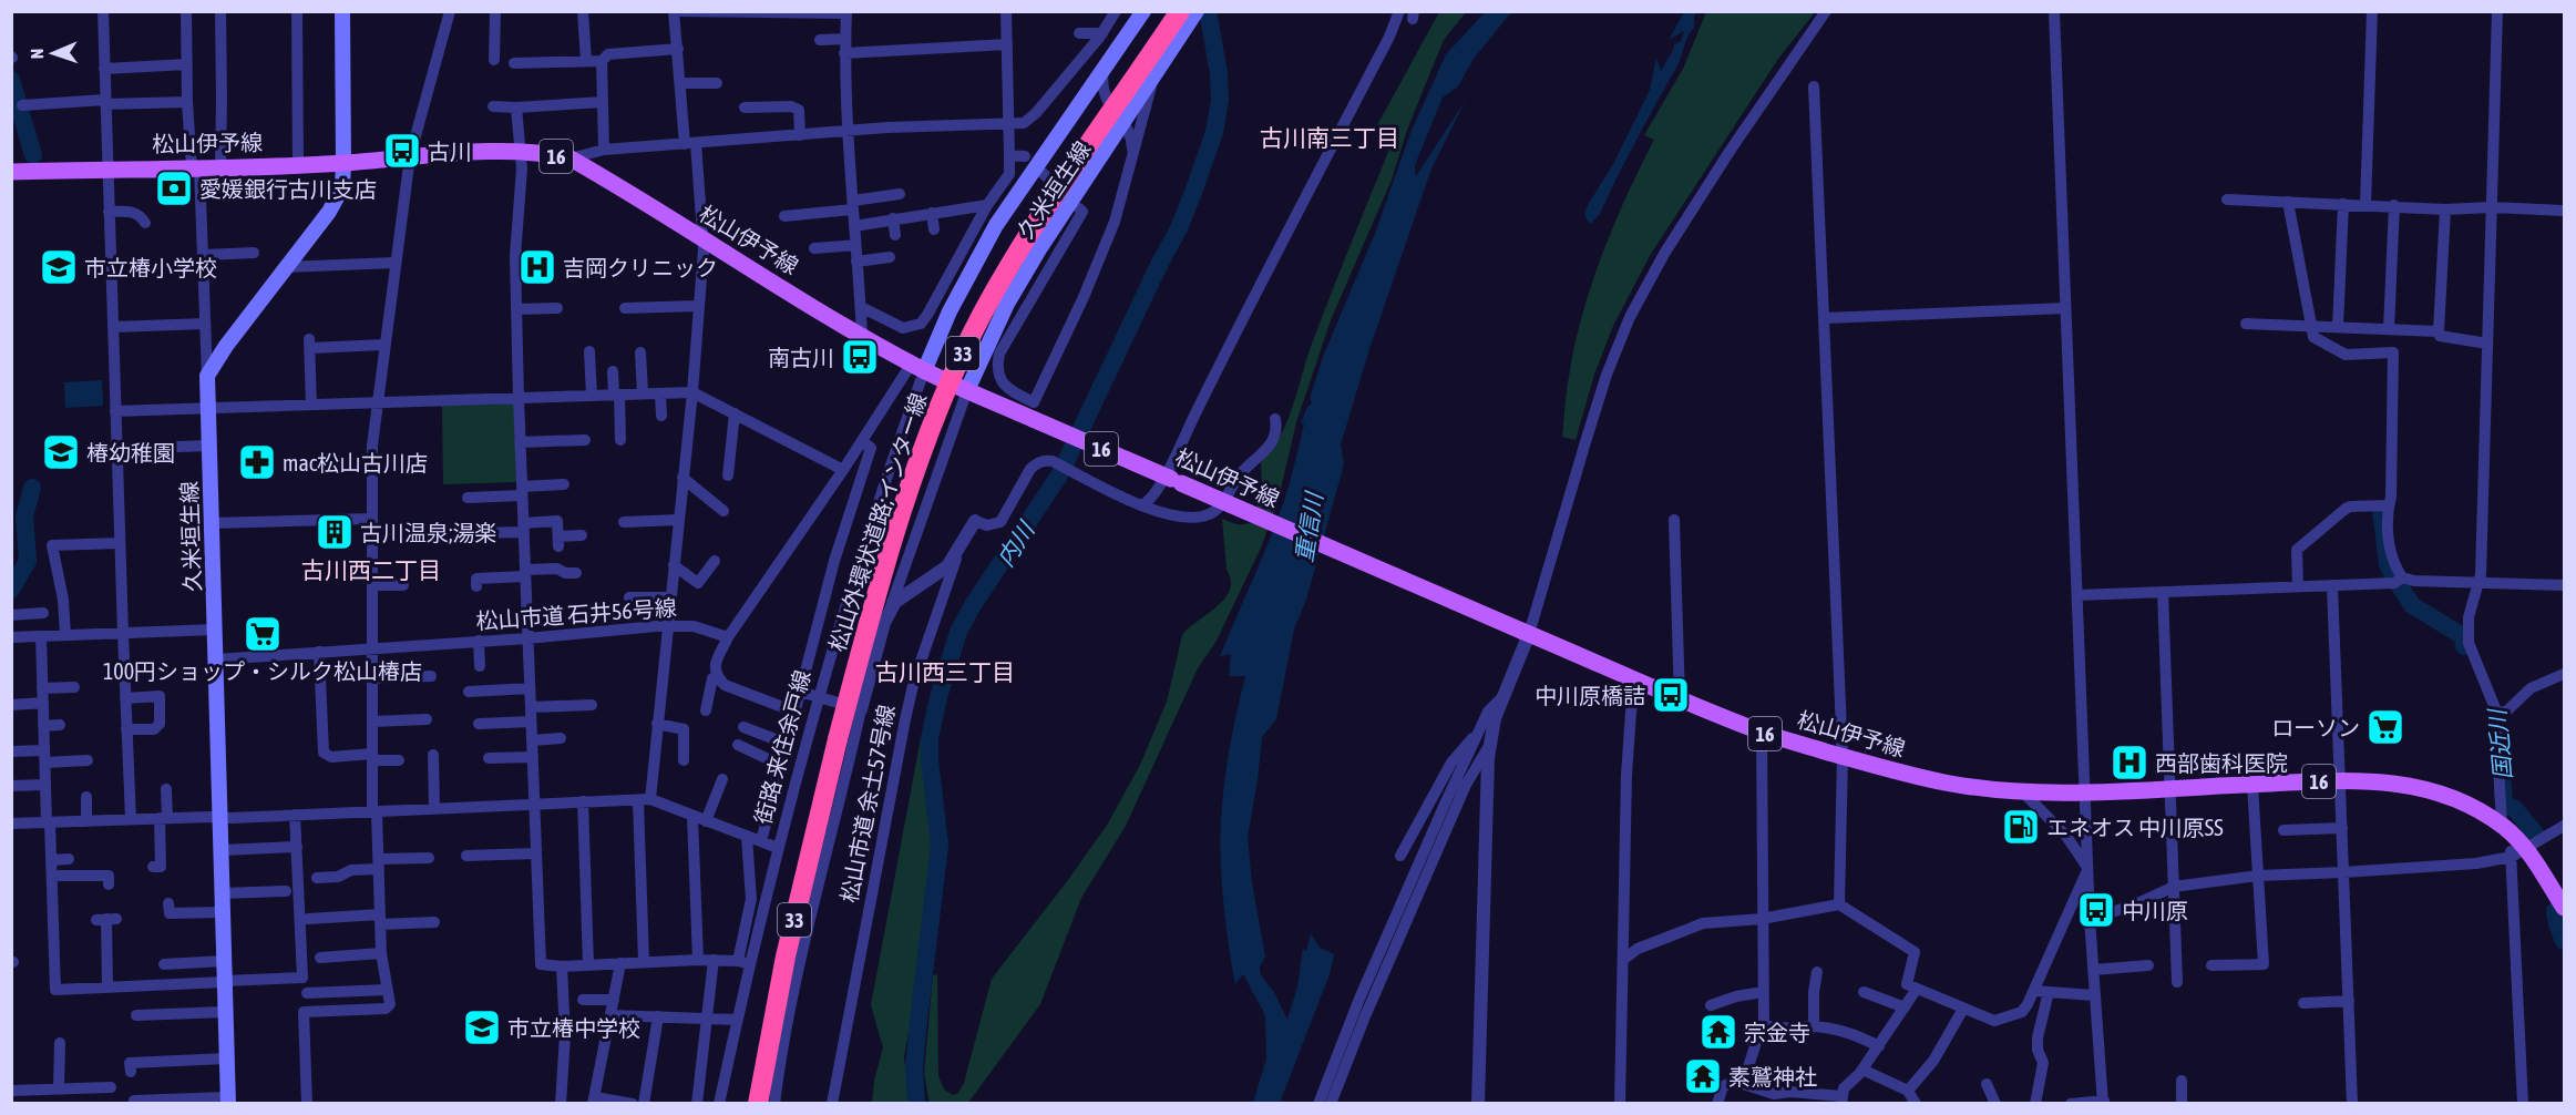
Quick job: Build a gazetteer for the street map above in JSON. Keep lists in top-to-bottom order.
{
  "streets": {
    "highway": ["33", "松山外環状道路;インター線"],
    "main road": ["松山伊予線", "16", "久米垣生線"],
    "street": ["松山市道 石井56号線", "街路 来住余戸線", "松山市道 余土57号線"]
  },
  "crossings": [
    ["松山伊予線", "久米垣生線"],
    ["松山伊予線", "街路 来住余戸線"],
    ["久米垣生線", "松山外環状道路;インター線"],
    ["久米垣生線", "松山市道 石井56号線"],
    ["久米垣生線", "街路 来住余戸線"]
  ],
  "districts": ["古川南三丁目", "古川西二丁目", "古川西三丁目"],
  "water": ["重信川", "内川", "国近川"],
  "places": {
    "bus stop": [
      "古川",
      "南古川",
      "中川原橋詰",
      "中川原"
    ],
    "bank": ["愛媛銀行古川支店"],
    "school or university": ["市立椿小学校", "椿幼稚園", "市立椿中学校"],
    "hospital": ["吉岡クリニック", "西部歯科医院"],
    "pharmacy": ["mac松山古川店"],
    "building": ["古川温泉;湯楽"],
    "supermarket": ["100円ショップ・シルク松山椿店", "ローソン"],
    "fuel station": ["エネオス 中川原SS"],
    "temple": ["宗金寺", "素鷲神社"]
  },
  "north": "left"
}
